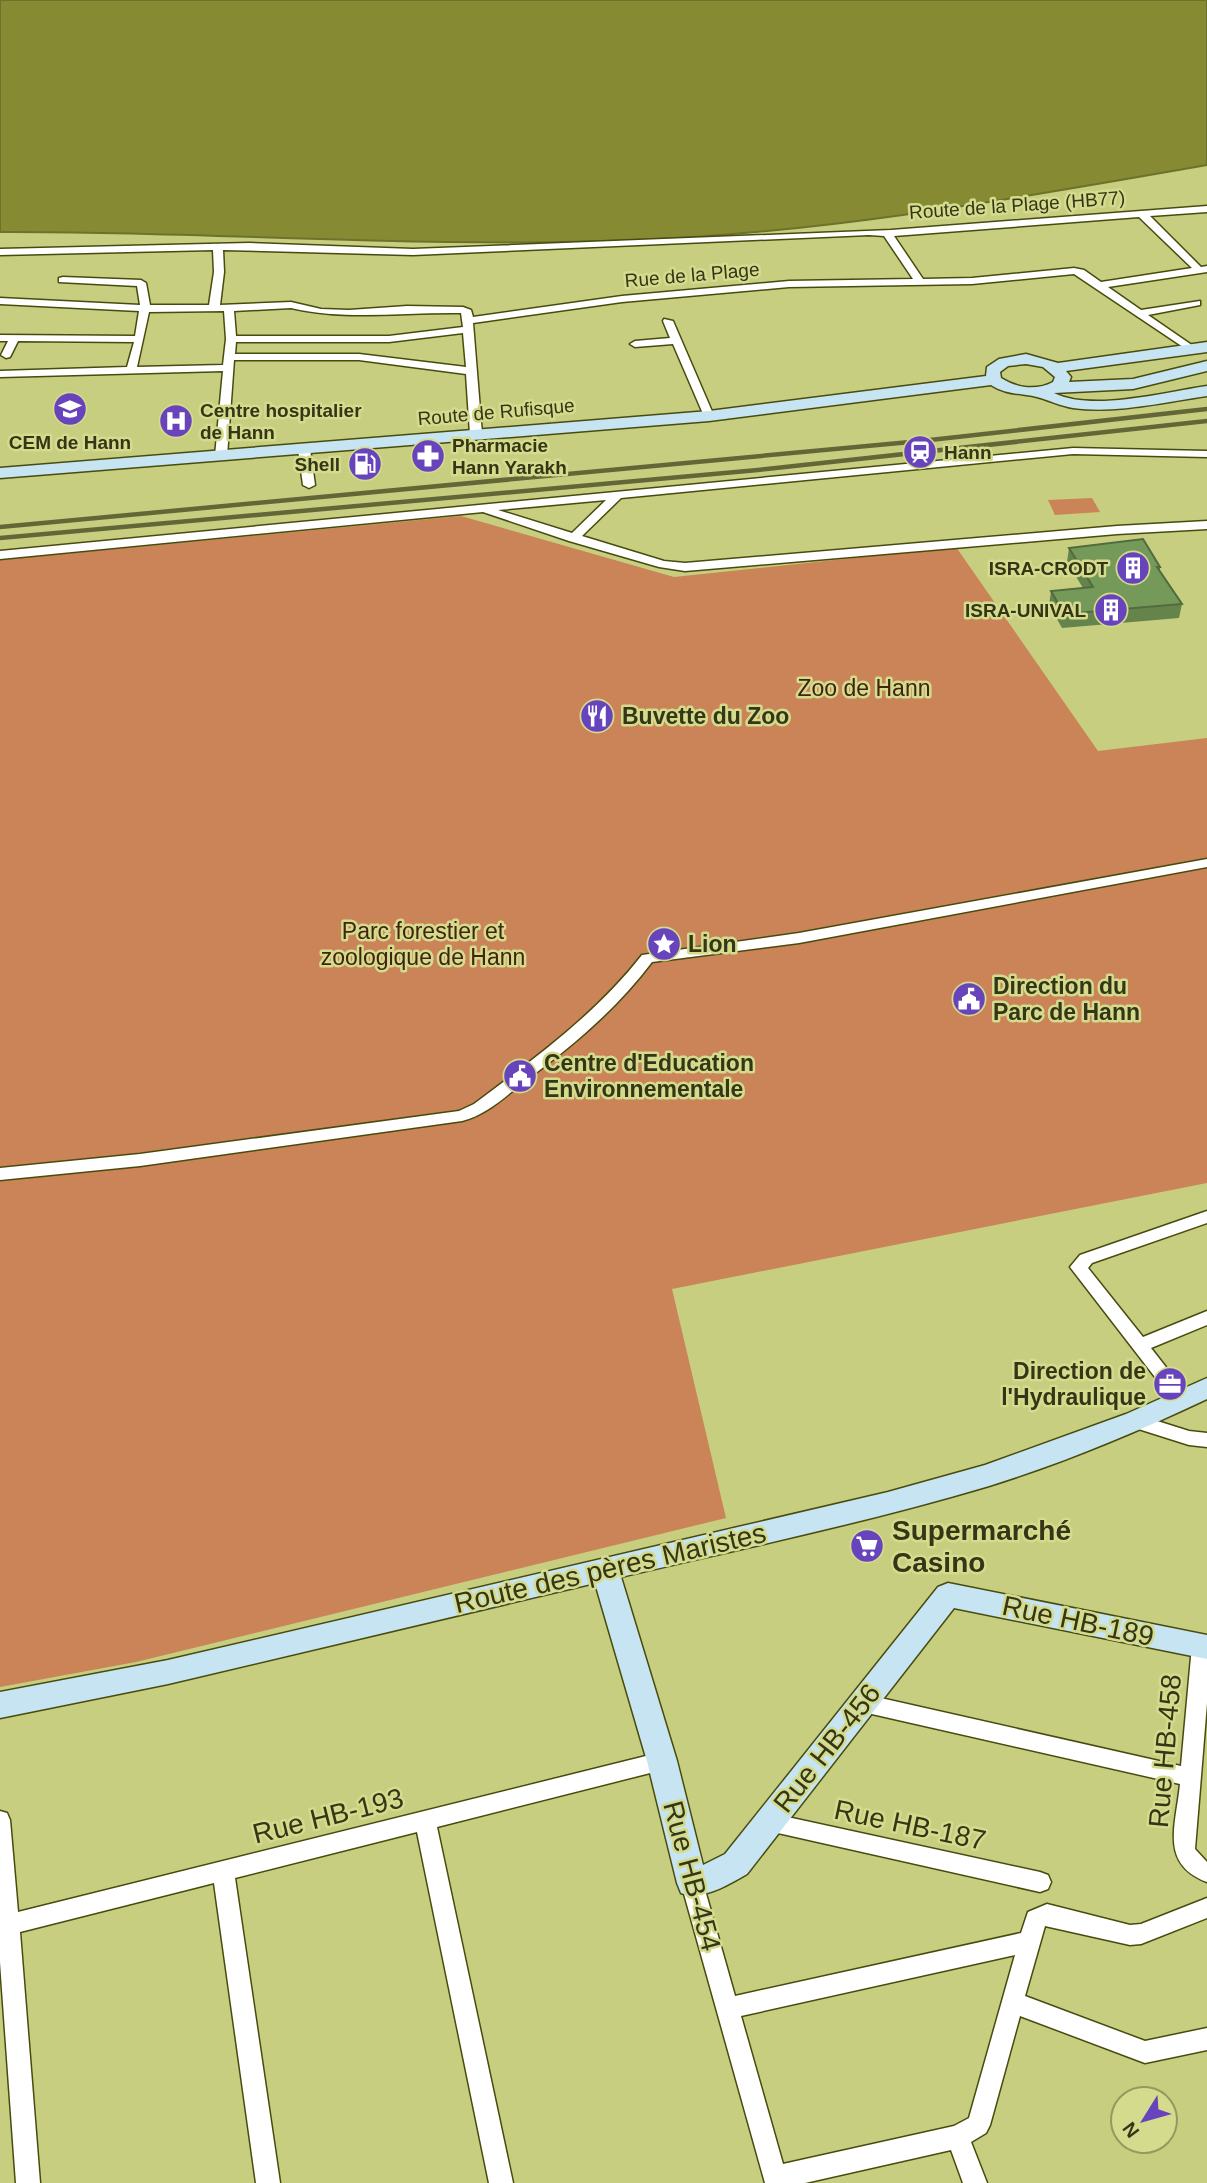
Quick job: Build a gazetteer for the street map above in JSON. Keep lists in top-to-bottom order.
{
  "streets": {
    "main road": [
      "Route de Rufisque",
      "Route des pères Maristes",
      "Rue HB-189",
      "Rue HB-456",
      "Rue HB-454"
    ],
    "street": [
      "Route de la Plage (HB77)",
      "Rue de la Plage",
      "Rue HB-458",
      "Rue HB-193",
      "Rue HB-187"
    ]
  },
  "crossings": [
    ["Route de la Plage (HB77)", "Rue de la Plage"],
    ["Rue de la Plage", "Route de Rufisque"],
    ["Route des pères Maristes", "Rue HB-454"],
    ["Rue HB-189", "Rue HB-456"],
    ["Rue HB-189", "Rue HB-458"],
    ["Rue HB-456", "Rue HB-187"],
    ["Rue HB-456", "Rue HB-454"],
    ["Rue HB-193", "Rue HB-454"]
  ],
  "parks": ["Zoo de Hann", "Parc forestier et zoologique de Hann"],
  "places": {
    "school or university": ["CEM de Hann"],
    "hospital": ["Centre hospitalier de Hann"],
    "station": ["Hann"],
    "pharmacy": ["Pharmacie Hann Yarakh"],
    "fuel station": ["Shell"],
    "building": ["ISRA-CRODT", "ISRA-UNIVAL"],
    "restaurant": ["Buvette du Zoo"],
    "place": ["Lion"],
    "public building": ["Direction du Parc de Hann", "Centre d'Education Environnementale"],
    "office": ["Direction de l'Hydraulique"],
    "supermarket": ["Supermarché Casino"]
  },
  "north": "bottom left"
}
